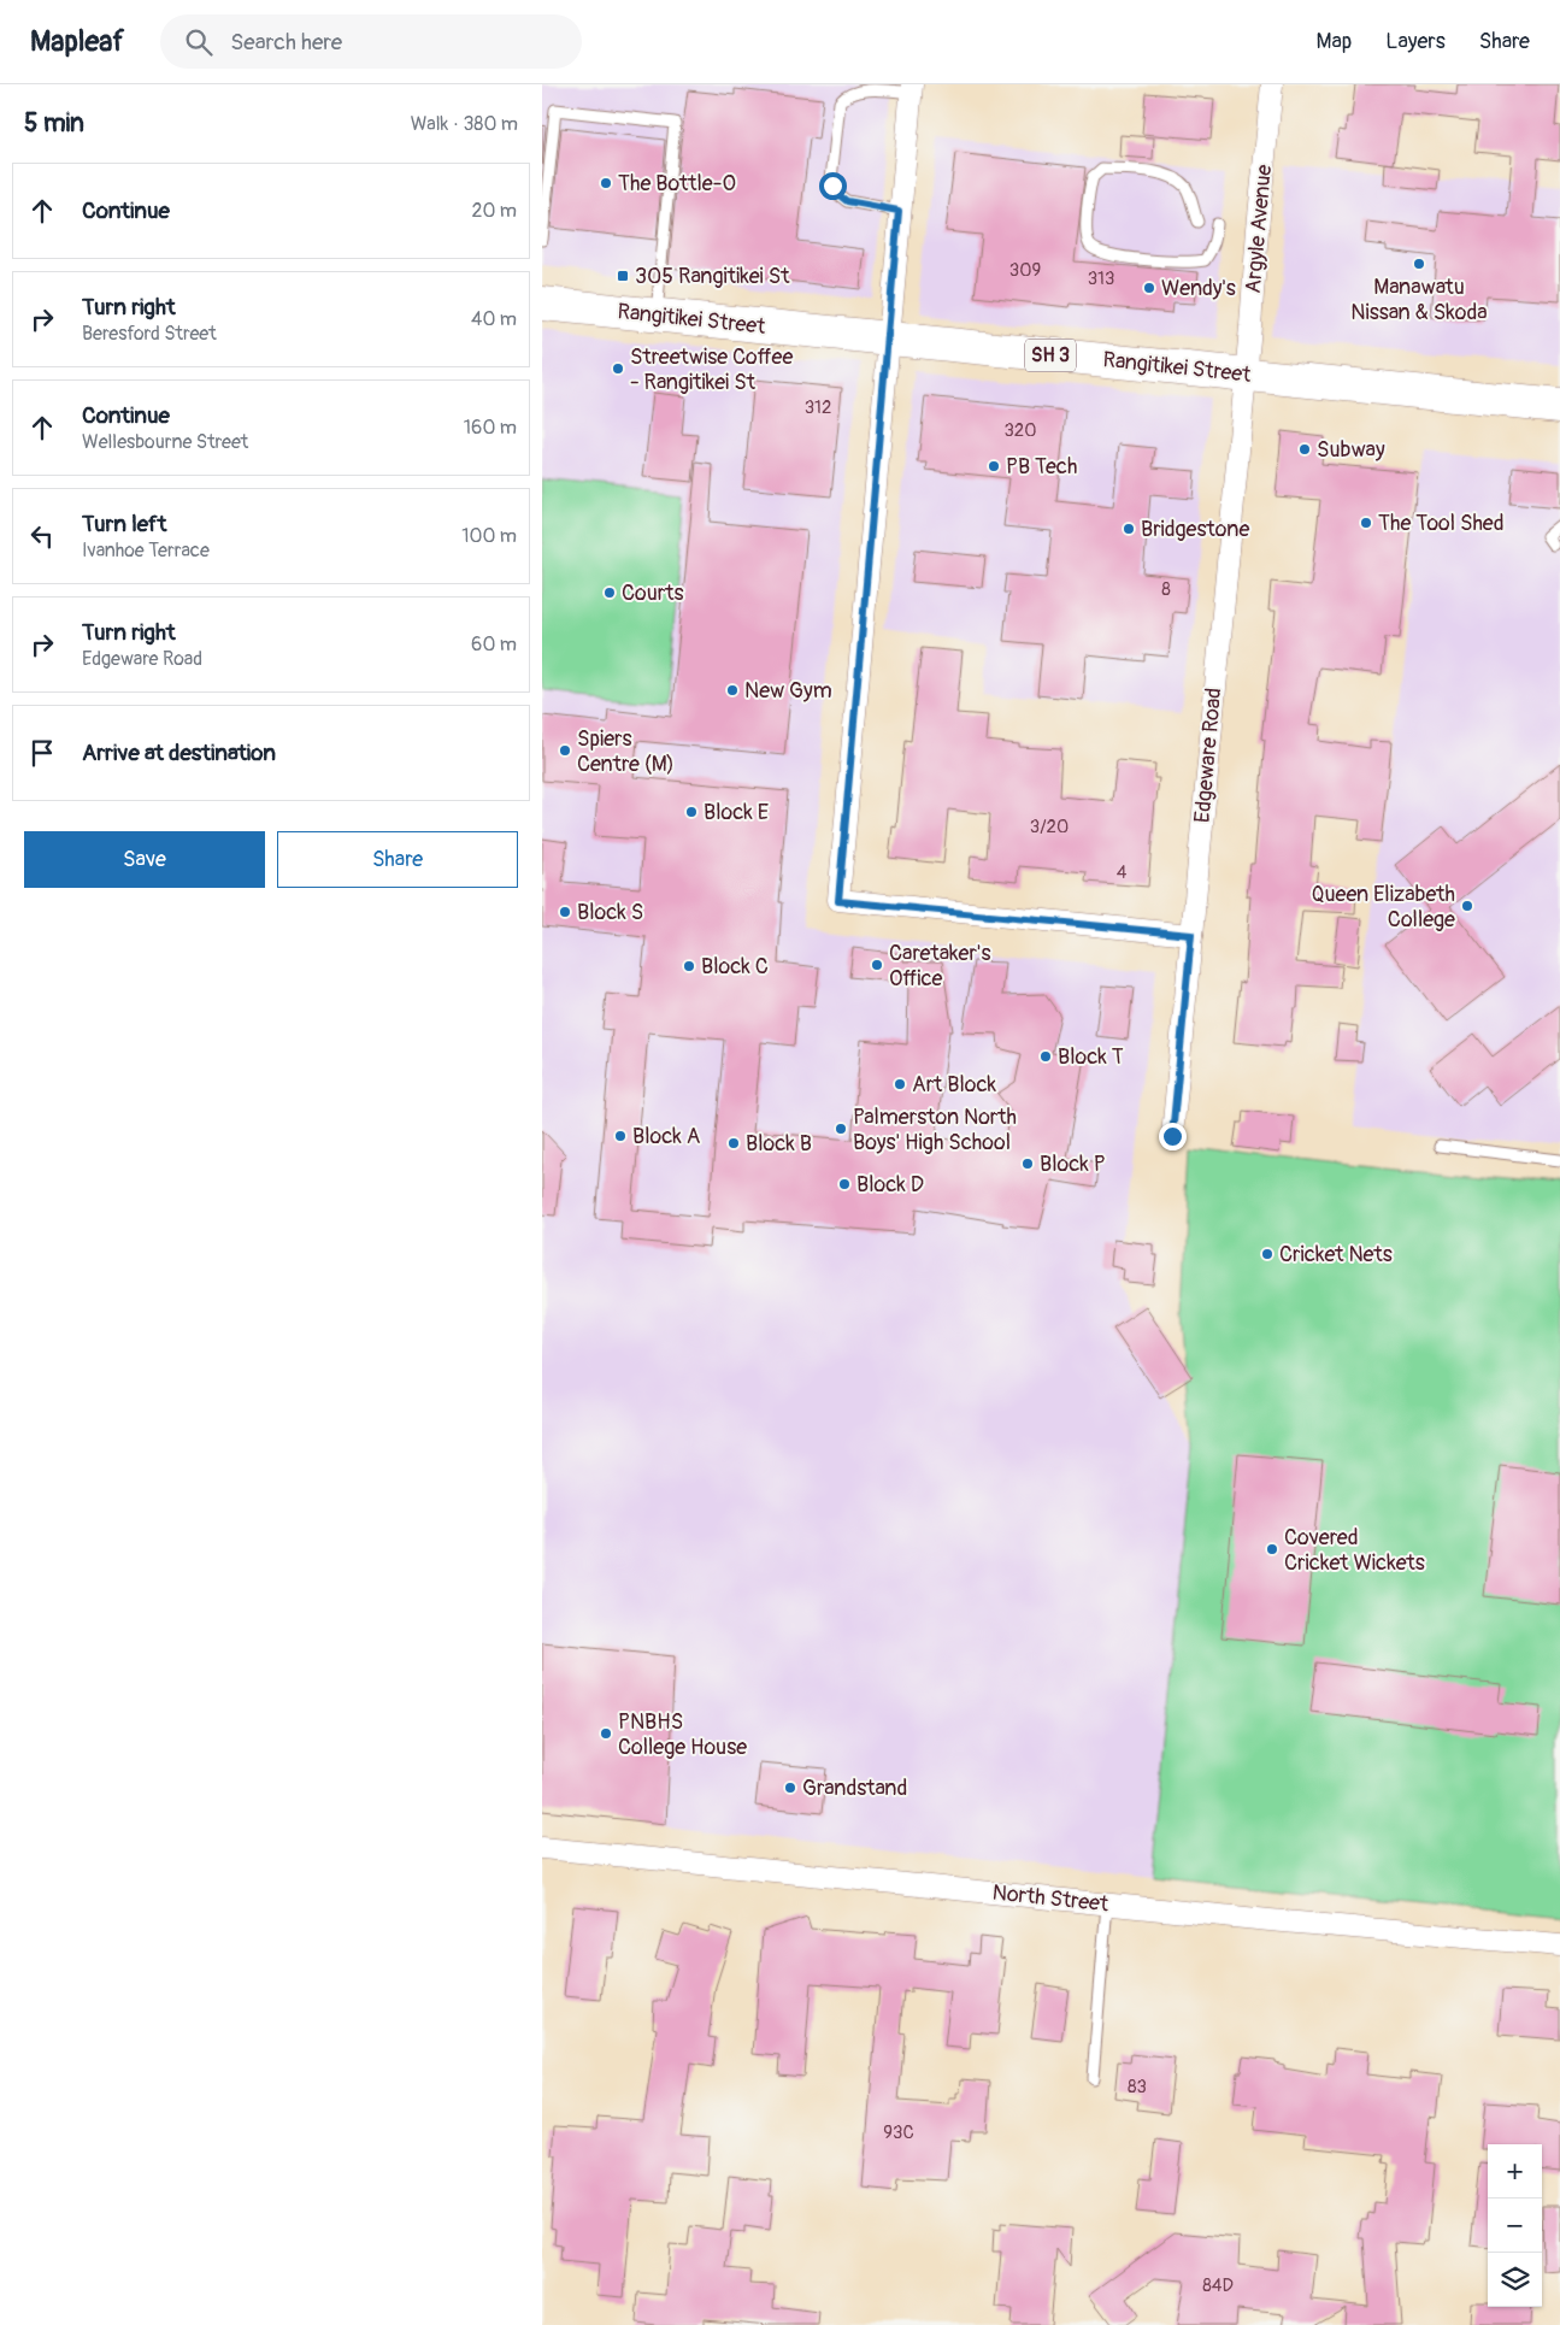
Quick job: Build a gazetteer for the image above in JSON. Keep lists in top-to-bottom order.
{
  "streets": {
    "highway": ["Rangitikei Street", "SH 3"],
    "street": ["Argyle Avenue", "Edgeware Road", "North Street"]
  },
  "crossings": [
    ["Argyle Avenue", "Rangitikei Street"],
    ["Argyle Avenue", "Edgeware Road"],
    ["Rangitikei Street", "Edgeware Road"]
  ],
  "places": {
    "other": [
      "The Bottle-O",
      "Manawatu Nissan & Skoda",
      "Wendy's",
      "Streetwise Coffee - Rangitikei St",
      "Subway",
      "PB Tech",
      "The Tool Shed",
      "Bridgestone",
      "Courts",
      "New Gym",
      "Spiers Centre (M)",
      "Block E",
      "Queen Elizabeth College",
      "Block S",
      "Caretaker's Office",
      "Block C",
      "Block T",
      "Art Block",
      "Palmerston North Boys' High School",
      "Block A",
      "Block B",
      "Block P",
      "Block D",
      "Cricket Nets",
      "Covered Cricket Wickets",
      "PNBHS College House",
      "Grandstand"
    ],
    "transit": ["305 Rangitikei St"]
  },
  "house_numbers": [
    "309",
    "313",
    "312",
    "320",
    "8",
    "3/20",
    "4",
    "83",
    "93C",
    "84D"
  ],
  "page": {
    "header": "Mapleaf",
    "search": "Search here",
    "nav": ["Map", "Layers", "Share"],
    "heading": ["5 min", "Walk · 380 m"],
    "list": [
      ["Continue", "20 m"],
      ["Turn right", "Beresford Street", "40 m"],
      ["Continue", "Wellesbourne Street", "160 m"],
      ["Turn left", "Ivanhoe Terrace", "100 m"],
      ["Turn right", "Edgeware Road", "60 m"],
      "Arrive at destination"
    ],
    "buttons": ["Save", "Share"],
    "map_buttons": ["+", "−"]
  }
}
